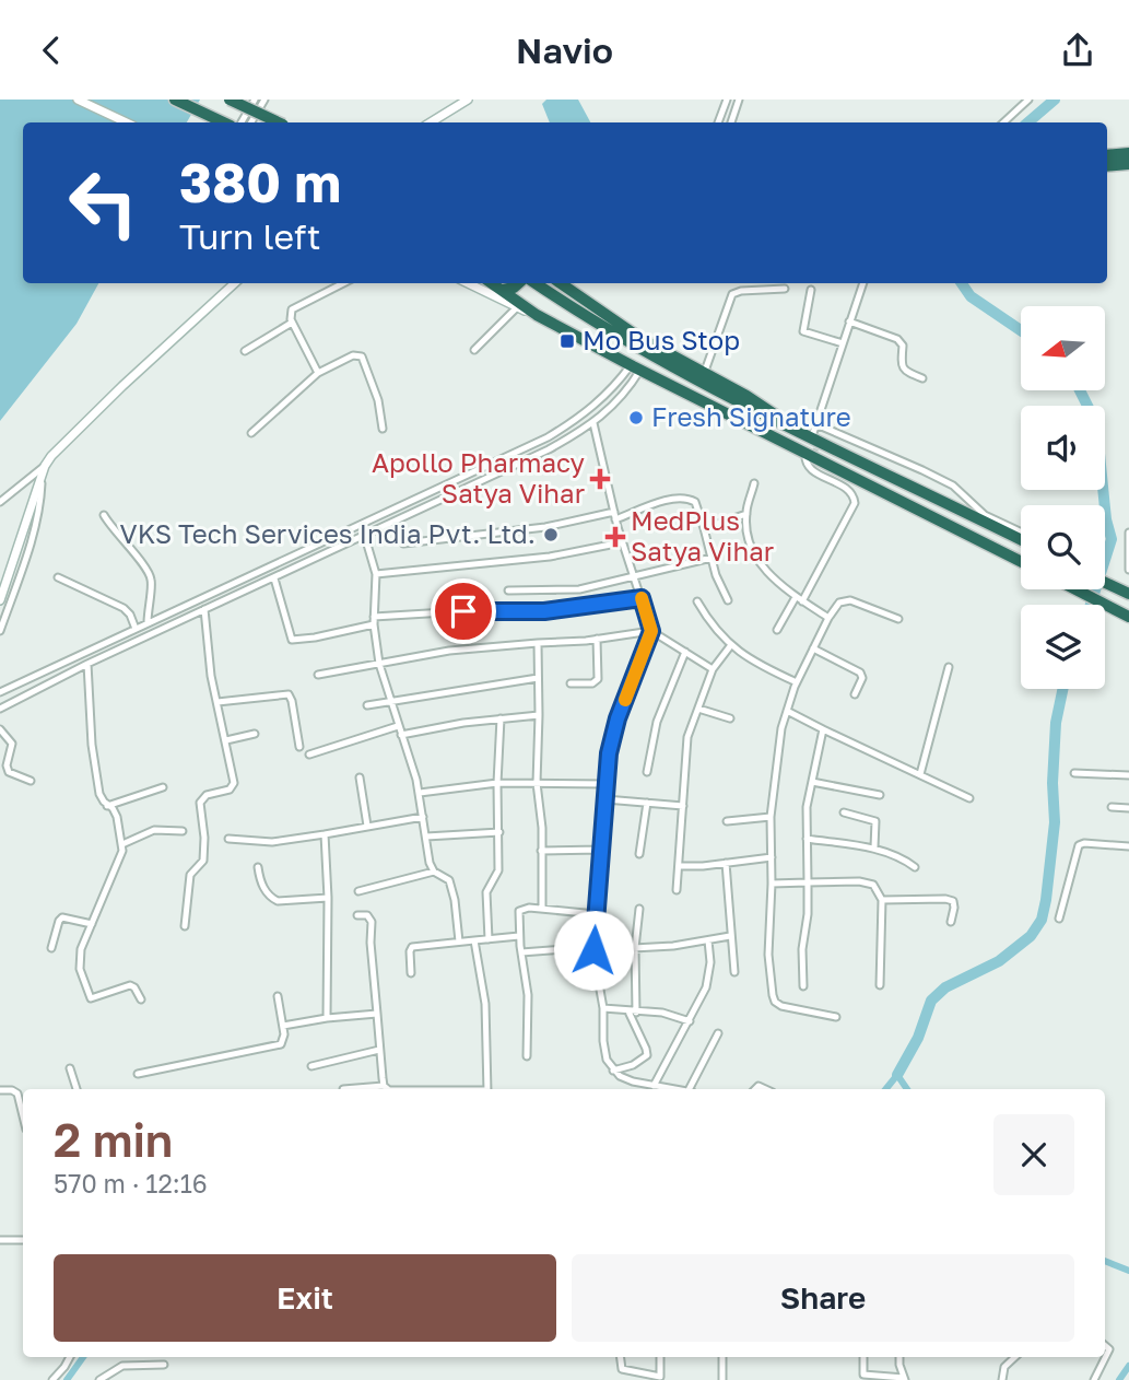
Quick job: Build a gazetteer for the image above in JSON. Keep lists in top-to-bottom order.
{
  "places": {
    "transit": ["Mo Bus Stop"],
    "other": ["Fresh Signature", "VKS Tech Services India Pvt. Ltd."],
    "health": ["Apollo Pharmacy Satya Vihar", "MedPlus Satya Vihar"]
  },
  "north": "left",
  "page": {
    "header": "Navio",
    "turn": ["380 m", "Turn left"],
    "heading": ["2 min", "570 m · 12:16"],
    "buttons": ["Exit", "Share"]
  }
}
